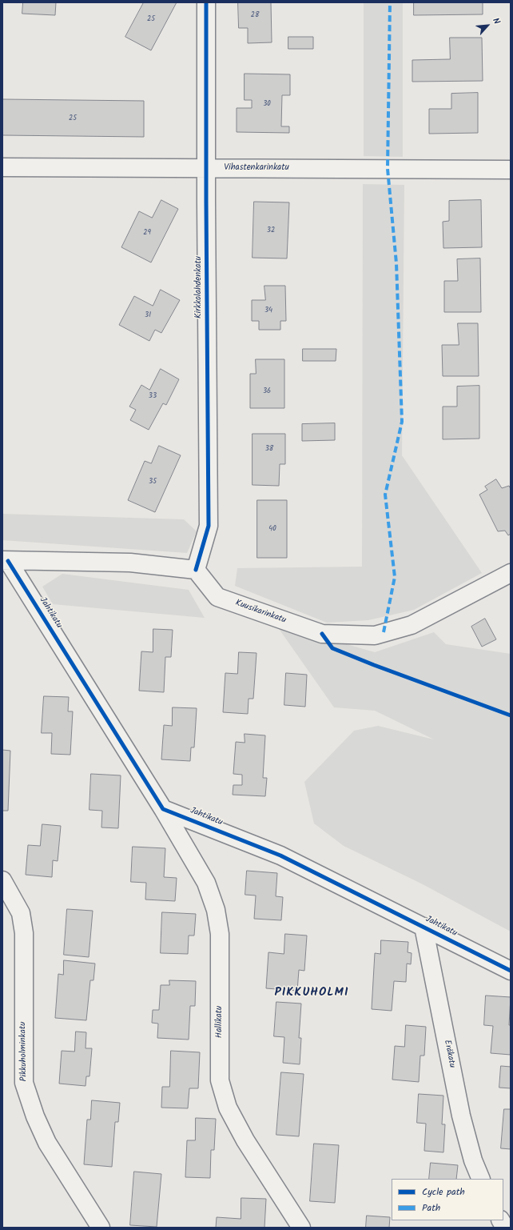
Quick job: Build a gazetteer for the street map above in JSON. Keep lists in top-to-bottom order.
{
  "streets": {
    "street": [
      "Vihastenkarinkatu",
      "Kirkkolahdenkatu",
      "Kuusikarinkatu",
      "Jahtikatu",
      "Hallikatu",
      "Pikkuholminkatu",
      "Eräkatu"
    ]
  },
  "crossings": [
    ["Vihastenkarinkatu", "Kirkkolahdenkatu"],
    ["Kirkkolahdenkatu", "Kuusikarinkatu"],
    ["Jahtikatu", "Hallikatu"],
    ["Jahtikatu", "Eräkatu"]
  ],
  "districts": ["PIKKUHOLMI"],
  "house_numbers": [
    "28",
    "25",
    "30",
    "25",
    "32",
    "29",
    "34",
    "31",
    "36",
    "33",
    "38",
    "35",
    "40"
  ],
  "legend": ["Cycle path", "Path"],
  "north": "top right"
}
